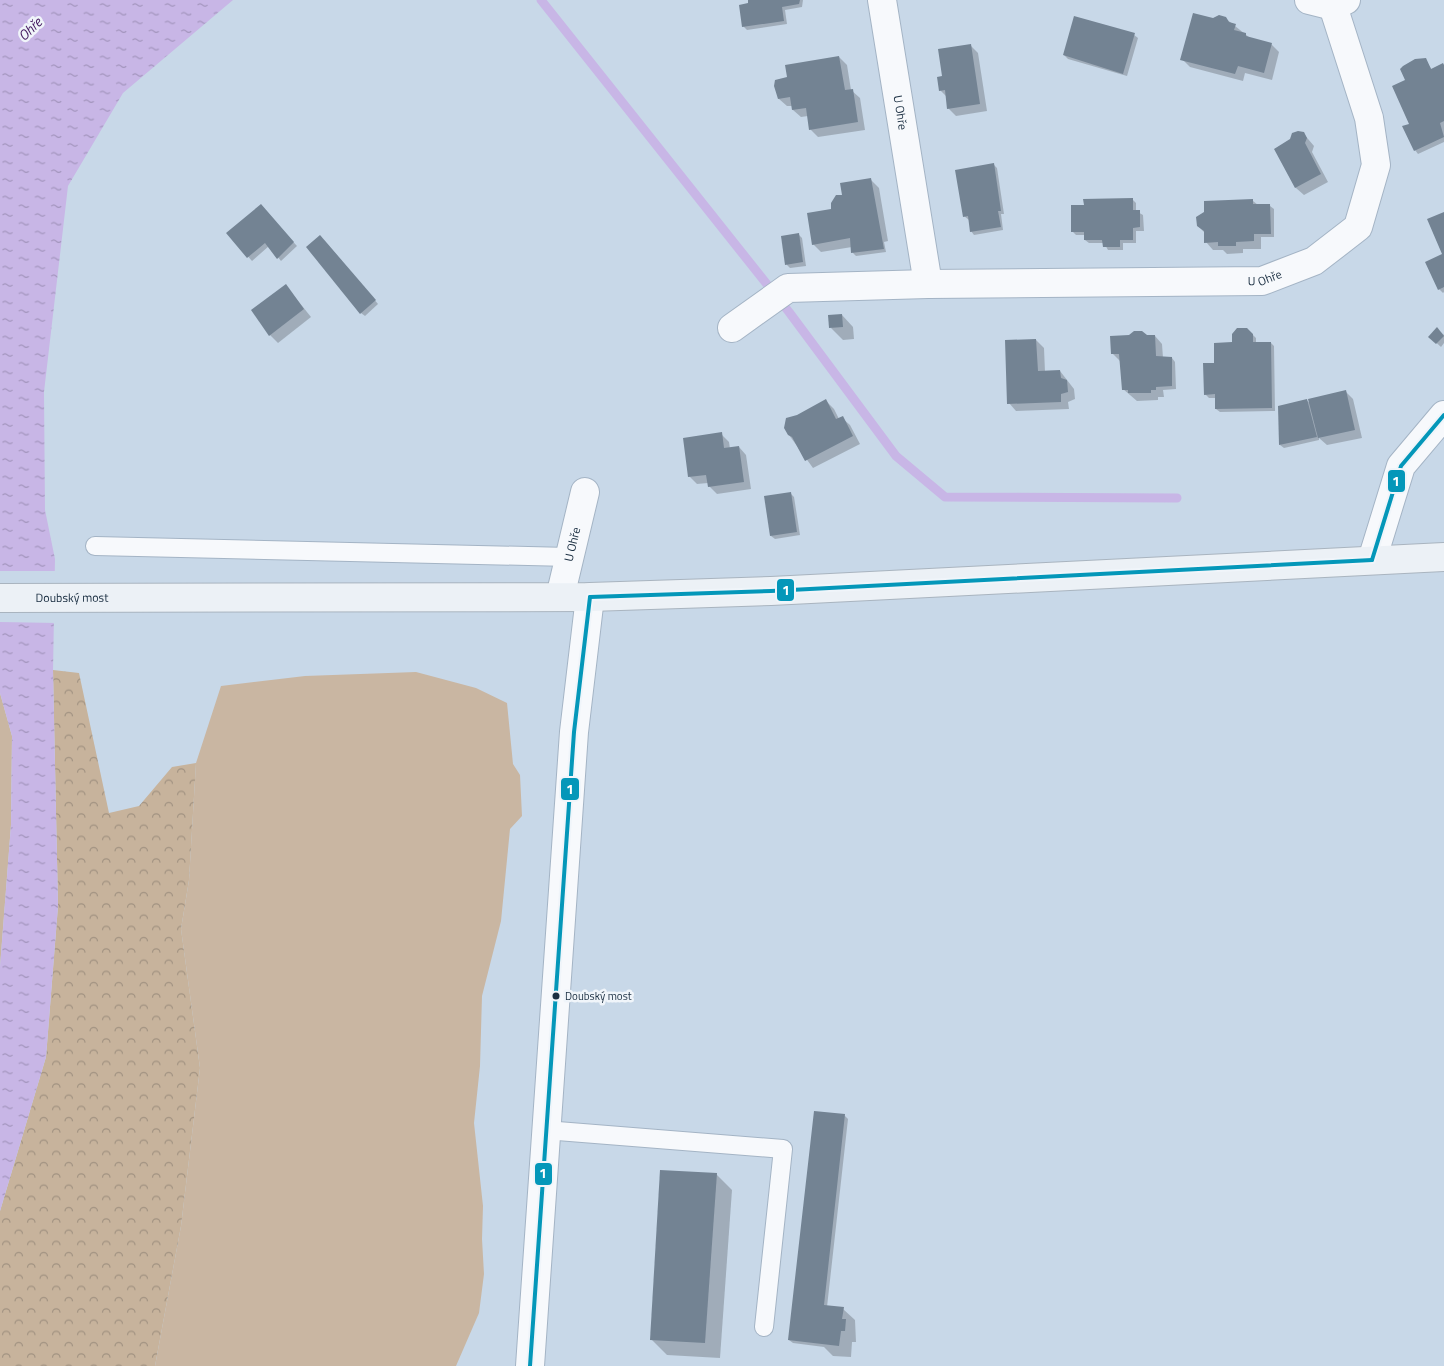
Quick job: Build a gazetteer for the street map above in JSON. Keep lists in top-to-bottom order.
{
  "streets": {
    "main road": ["Doubský most"],
    "street": ["U Ohře"]
  },
  "crossings": [
    ["U Ohře", "Doubský most"]
  ],
  "water": ["Ohře"],
  "places": ["Doubský most"],
  "lines": ["transit line 1"]
}
